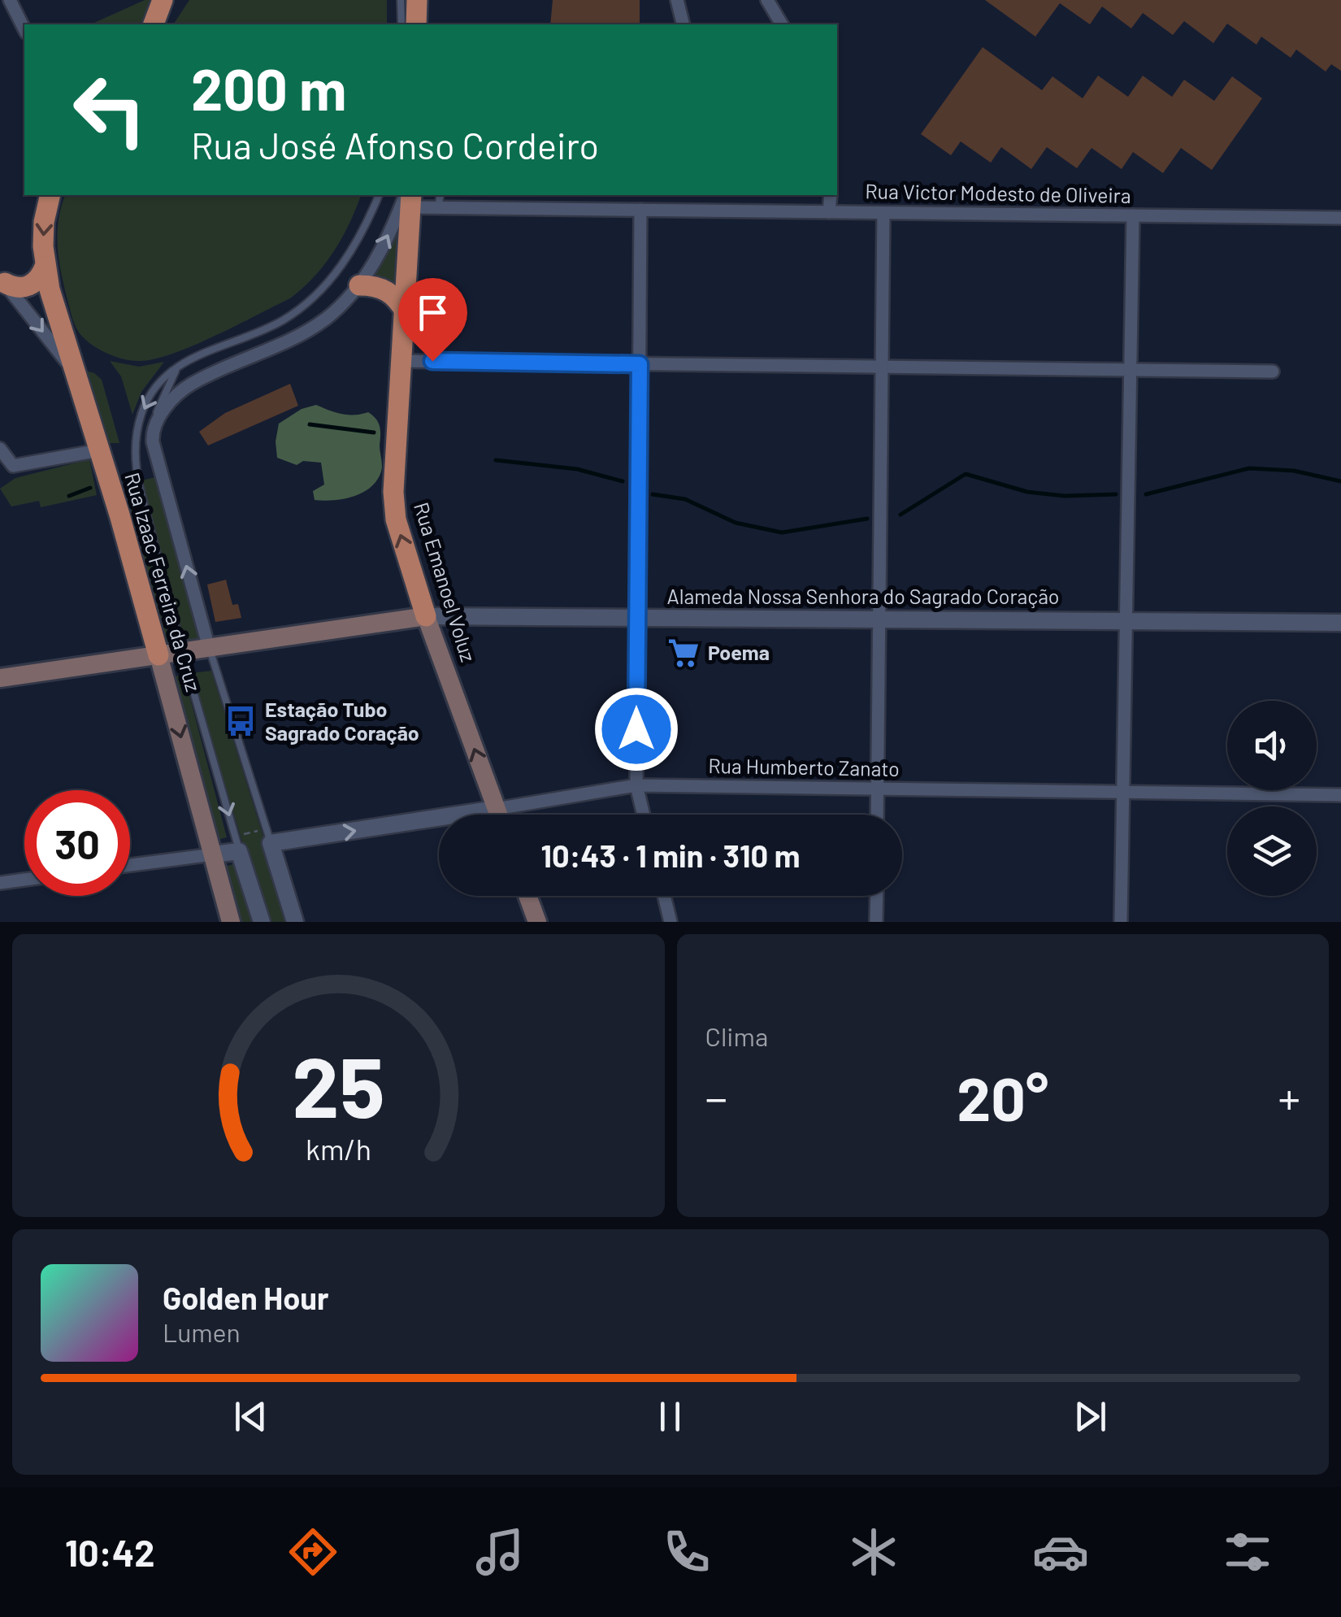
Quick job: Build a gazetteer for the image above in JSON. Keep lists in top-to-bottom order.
{
  "streets": {
    "main road": ["Rua Izaac Ferreira da Cruz", "Rua Emanoel Voluz", "Alameda Nossa Senhora do Sagrado Coração"],
    "street": ["Rua Victor Modesto de Oliveira", "Rua Humberto Zanato"]
  },
  "crossings": [
    ["Rua Victor Modesto de Oliveira", "Rua Emanoel Voluz"],
    ["Rua Izaac Ferreira da Cruz", "Alameda Nossa Senhora do Sagrado Coração"],
    ["Rua Emanoel Voluz", "Alameda Nossa Senhora do Sagrado Coração"],
    ["Rua Emanoel Voluz", "Rua Humberto Zanato"]
  ],
  "one_way": ["Rua Izaac Ferreira da Cruz", "Rua Emanoel Voluz"],
  "places": {
    "supermarket": ["Poema"],
    "bus stop": ["Estação Tubo Sagrado Coração"]
  },
  "page": {
    "turn": ["200 m", "Rua José Afonso Cordeiro"],
    "limit": "30",
    "trip": "10:43 · 1 min · 310 m",
    "tile": "Clima",
    "heat": ["−", "20°", "+"],
    "song": ["Golden Hour", "Lumen"],
    "tabs": "10:42",
    "gauge": ["25", "km/h"]
  }
}
